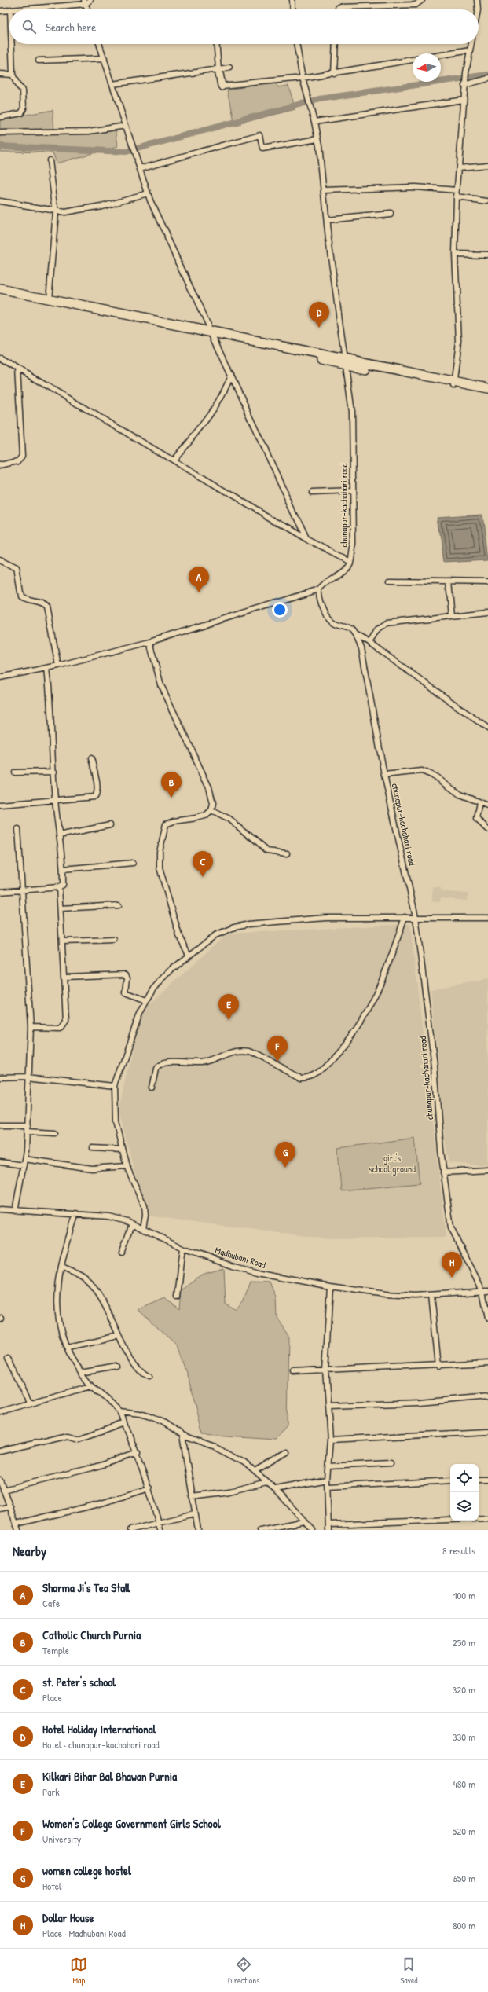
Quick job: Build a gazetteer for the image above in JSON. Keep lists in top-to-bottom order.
{
  "streets": {
    "street": ["chunapur-kachahari road", "Madhubani Road"]
  },
  "crossings": [
    ["chunapur-kachahari road", "Madhubani Road"]
  ],
  "parks": ["girl's school ground"],
  "north": "left",
  "page": {
    "search": "Search here",
    "pins": [
      "D",
      "A",
      "B",
      "C",
      "E",
      "F",
      "G",
      "H"
    ],
    "heading": ["Nearby", "8 results"],
    "list": [
      {
        "mark": "A",
        "name": "Sharma Ji's Tea Stall",
        "note": "Café",
        "value": "100 m"
      },
      {
        "mark": "B",
        "name": "Catholic Church Purnia",
        "note": "Temple",
        "value": "250 m"
      },
      {
        "mark": "C",
        "name": "st. Peter's school",
        "note": "Place",
        "value": "320 m"
      },
      {
        "mark": "D",
        "name": "Hotel Holiday International",
        "note": "Hotel · chunapur-kachahari road",
        "value": "330 m"
      },
      {
        "mark": "E",
        "name": "Kilkari Bihar Bal Bhawan Purnia",
        "note": "Park",
        "value": "480 m"
      },
      {
        "mark": "F",
        "name": "Women's College Government Girls School",
        "note": "University",
        "value": "520 m"
      },
      {
        "mark": "G",
        "name": "women college hostel",
        "note": "Hotel",
        "value": "650 m"
      },
      {
        "mark": "H",
        "name": "Dollar House",
        "note": "Place · Madhubani Road",
        "value": "800 m"
      }
    ],
    "nav": ["Map", "Directions", "Saved"]
  }
}
